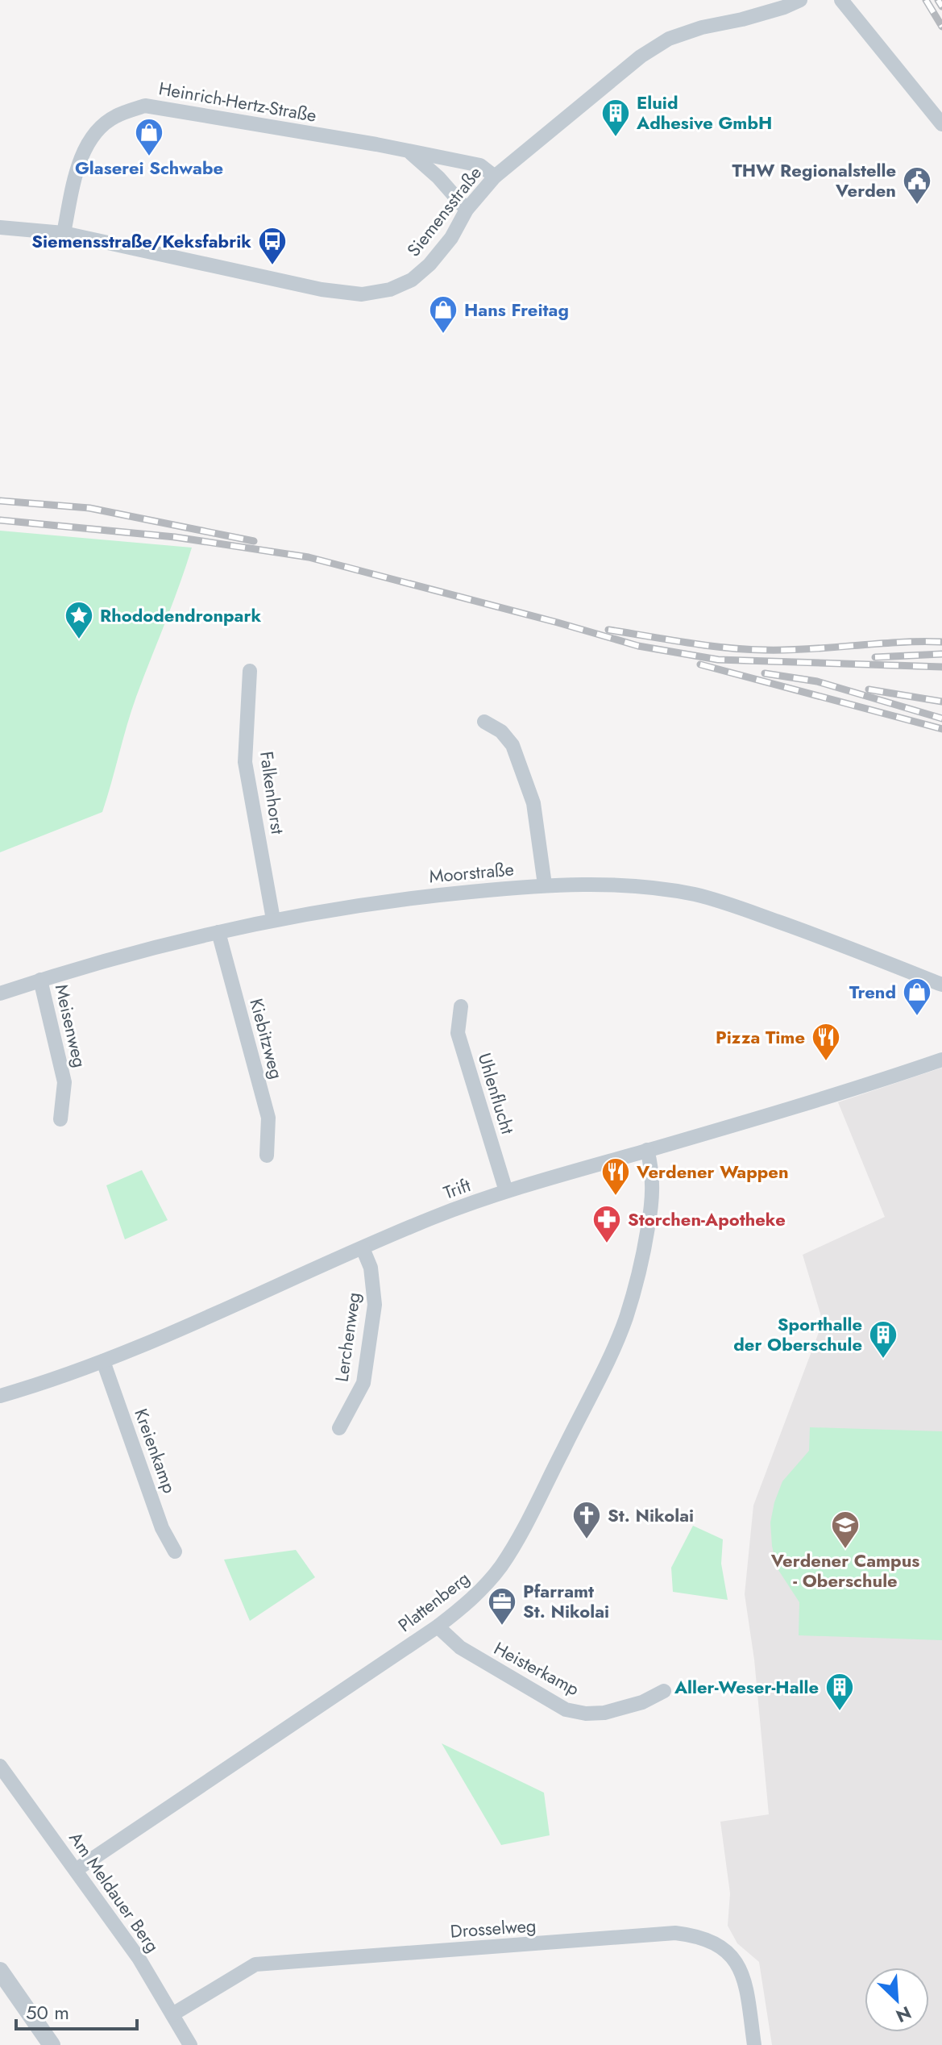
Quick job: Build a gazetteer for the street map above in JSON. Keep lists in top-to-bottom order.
{
  "streets": {
    "street": [
      "Heinrich-Hertz-Straße",
      "Siemensstraße",
      "Falkenhorst",
      "Moorstraße",
      "Meisenweg",
      "Kiebitzweg",
      "Uhlenflucht",
      "Trift",
      "Lerchenweg",
      "Kreienkamp",
      "Plattenberg",
      "Heisterkamp",
      "Am Meldauer Berg",
      "Drosselweg"
    ]
  },
  "crossings": [
    ["Heinrich-Hertz-Straße", "Siemensstraße"],
    ["Falkenhorst", "Moorstraße"],
    ["Moorstraße", "Meisenweg"],
    ["Moorstraße", "Kiebitzweg"],
    ["Uhlenflucht", "Trift"],
    ["Trift", "Lerchenweg"],
    ["Trift", "Kreienkamp"],
    ["Trift", "Plattenberg"],
    ["Plattenberg", "Heisterkamp"],
    ["Plattenberg", "Am Meldauer Berg"],
    ["Am Meldauer Berg", "Drosselweg"]
  ],
  "places": {
    "building": ["Eluid Adhesive GmbH", "Sporthalle der Oberschule", "Aller-Weser-Halle"],
    "shop": ["Glaserei Schwabe", "Hans Freitag", "Trend"],
    "public building": ["THW Regionalstelle Verden"],
    "bus stop": ["Siemensstraße/Keksfabrik"],
    "place": ["Rhododendronpark"],
    "restaurant": ["Pizza Time", "Verdener Wappen"],
    "pharmacy": ["Storchen-Apotheke"],
    "church": ["St. Nikolai"],
    "school or university": ["Verdener Campus - Oberschule"],
    "office": ["Pfarramt St. Nikolai"]
  },
  "scale_bar": "50 m",
  "north": "bottom right"
}
